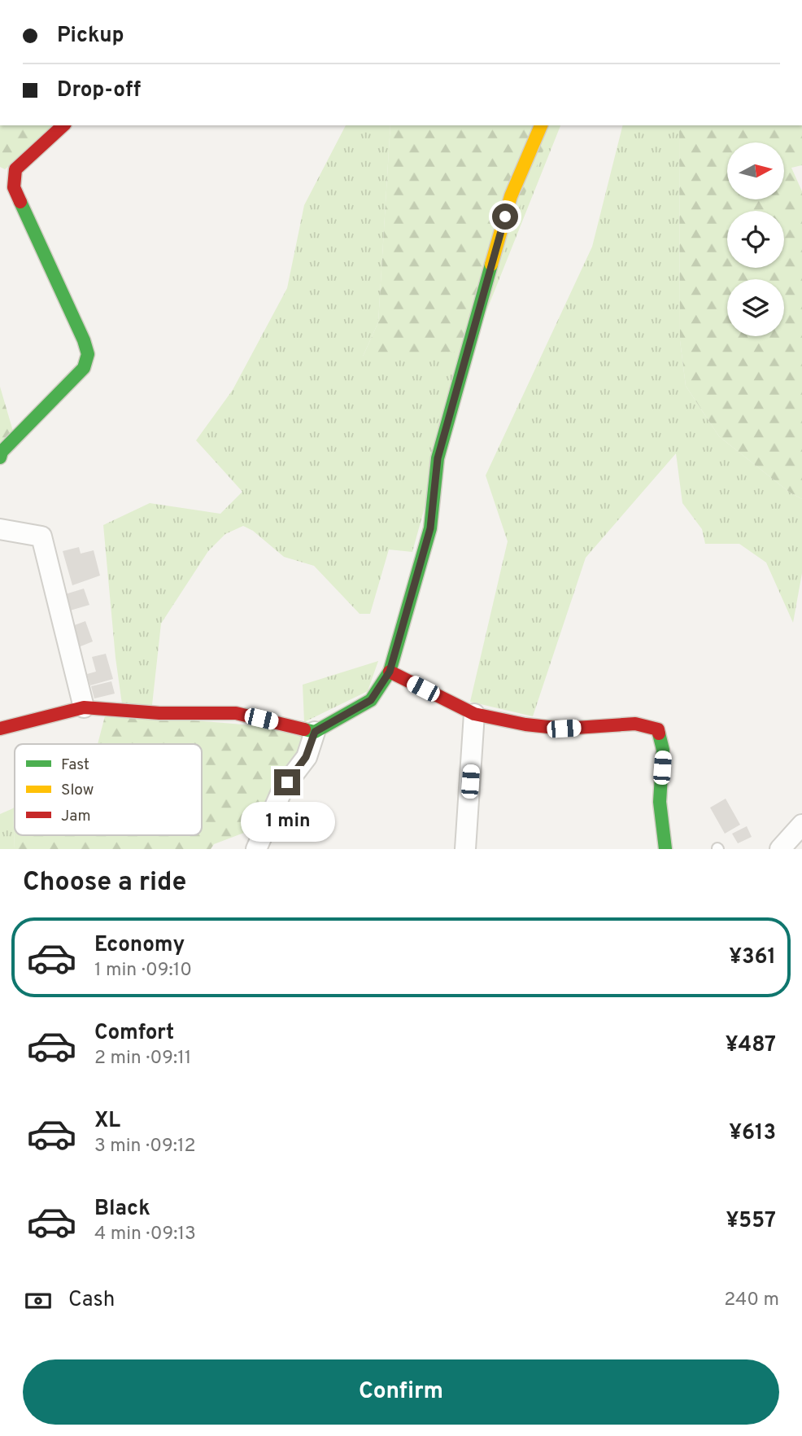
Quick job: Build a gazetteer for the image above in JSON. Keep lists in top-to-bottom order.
{
  "legend": ["Fast", "Slow", "Jam"],
  "north": "right",
  "page": {
    "banner": ["Pickup", "Drop-off"],
    "bubble": "1 min",
    "heading": "Choose a ride",
    "list": [
      {
        "name": "Economy",
        "note": "1 min · 09:10",
        "value": "¥361"
      },
      {
        "name": "Comfort",
        "note": "2 min · 09:11",
        "value": "¥487"
      },
      {
        "name": "XL",
        "note": "3 min · 09:12",
        "value": "¥613"
      },
      {
        "name": "Black",
        "note": "4 min · 09:13",
        "value": "¥557"
      }
    ],
    "pay": ["Cash", "240 m"],
    "buttons": "Confirm"
  }
}
